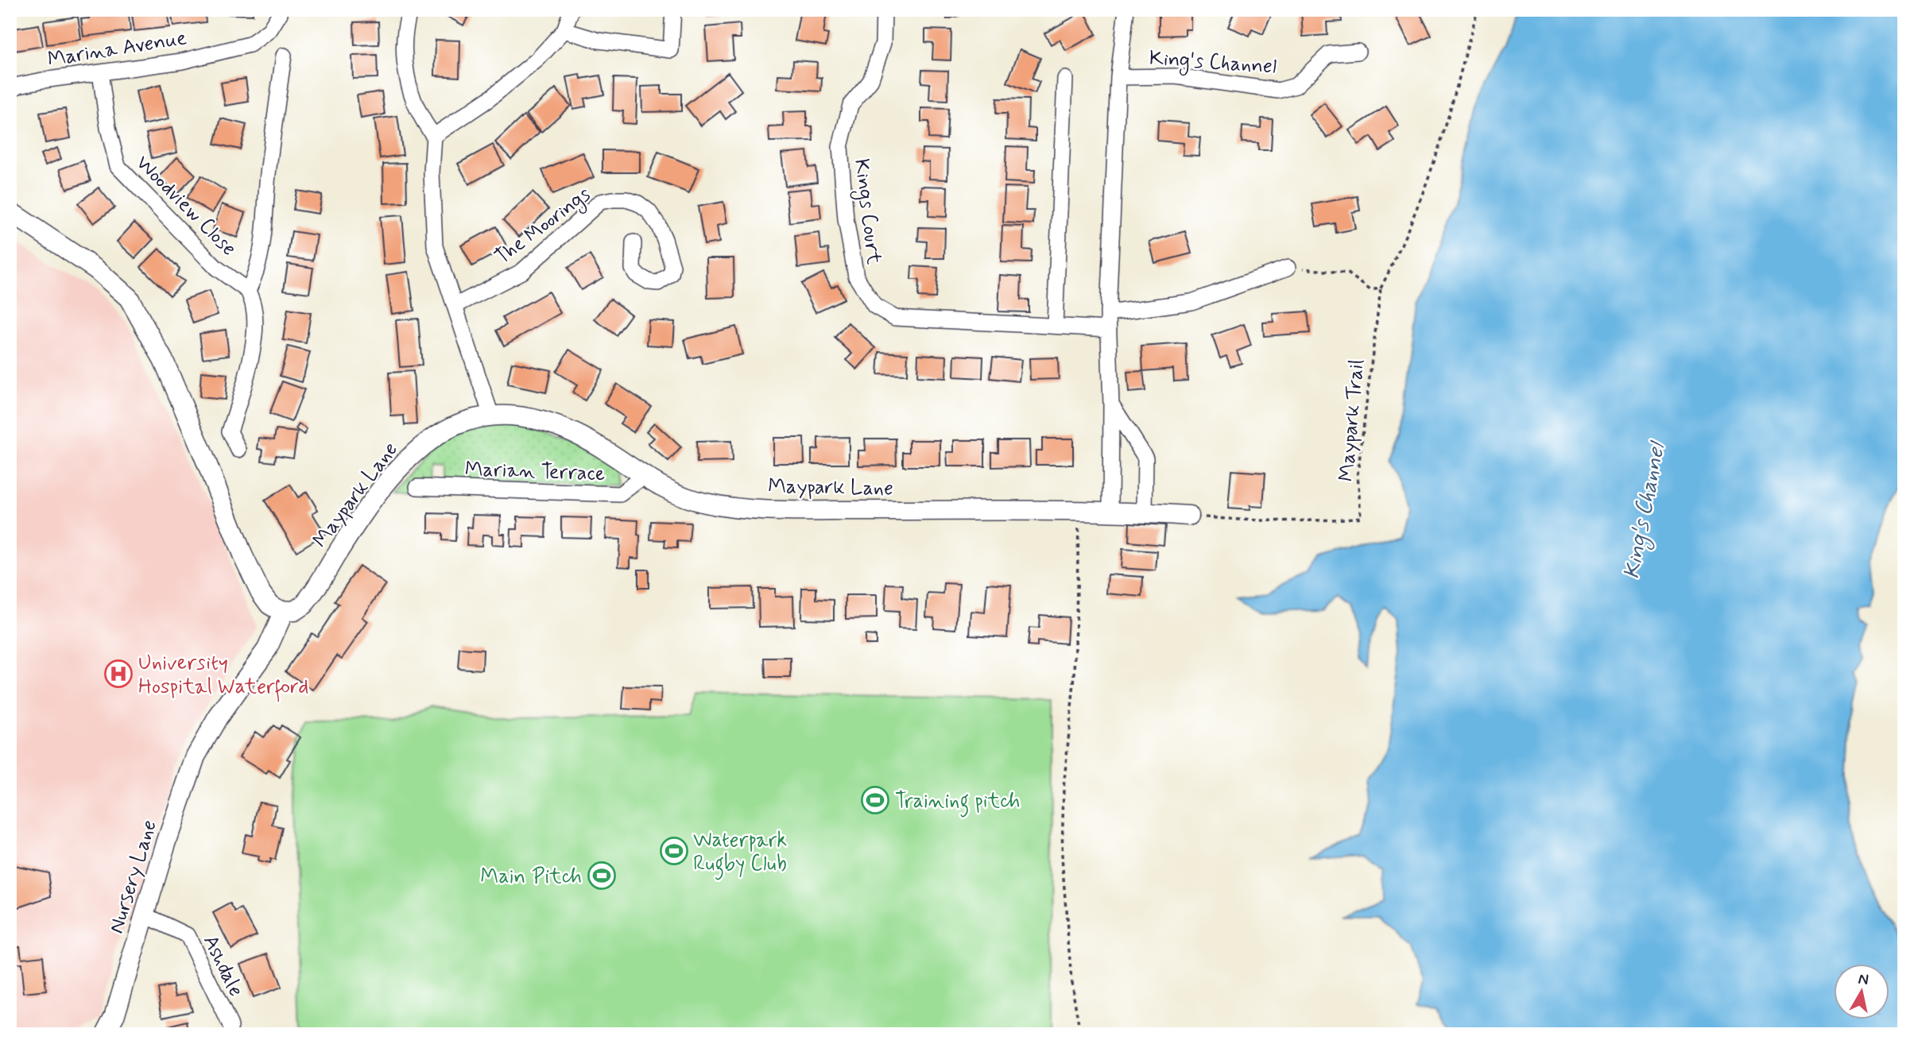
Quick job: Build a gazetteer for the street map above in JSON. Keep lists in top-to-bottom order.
{
  "streets": {
    "street": [
      "Marina Avenue",
      "King's Channel",
      "Woodview Close",
      "Kings Court",
      "The Moorings",
      "Marian Terrace",
      "Maypark Lane",
      "Nursery Lane",
      "Ashdale"
    ],
    "path": ["Maypark Trail"]
  },
  "crossings": [
    ["Marina Avenue", "Woodview Close"],
    ["King's Channel", "Kings Court"],
    ["King's Channel", "Maypark Lane"],
    ["Maypark Trail", "Maypark Lane"],
    ["Marian Terrace", "Maypark Lane"],
    ["Maypark Lane", "Nursery Lane"],
    ["Nursery Lane", "Ashdale"]
  ],
  "water": ["King's Channel"],
  "places": {
    "hospital": ["University Hospital Waterford"],
    "sports": ["Training pitch", "Waterpark Rugby Club", "Main Pitch"]
  },
  "north": "top"
}
